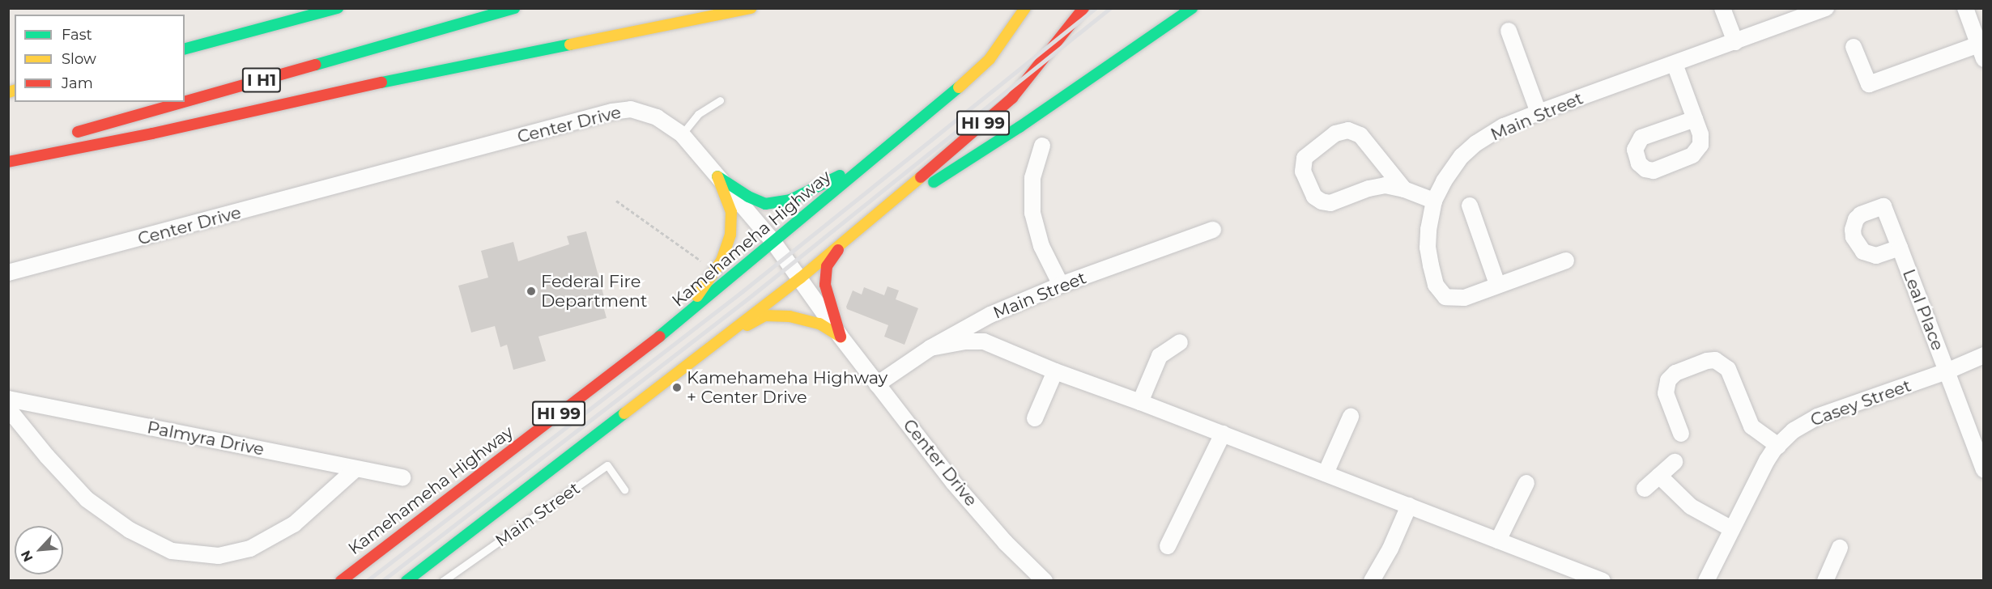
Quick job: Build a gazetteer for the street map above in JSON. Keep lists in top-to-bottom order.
{
  "streets": {
    "main road": ["I H1", "HI 99", "Kamehameha Highway"],
    "street": [
      "Main Street",
      "Center Drive",
      "Leal Place",
      "Casey Street",
      "Palmyra Drive"
    ]
  },
  "crossings": [
    ["Main Street", "Center Drive"],
    ["HI 99", "Center Drive"],
    ["Center Drive", "Kamehameha Highway"],
    ["Leal Place", "Casey Street"]
  ],
  "places": ["Federal Fire Department", "Kamehameha Highway + Center Drive"],
  "legend": ["Fast", "Slow", "Jam"],
  "north": "bottom left"
}
